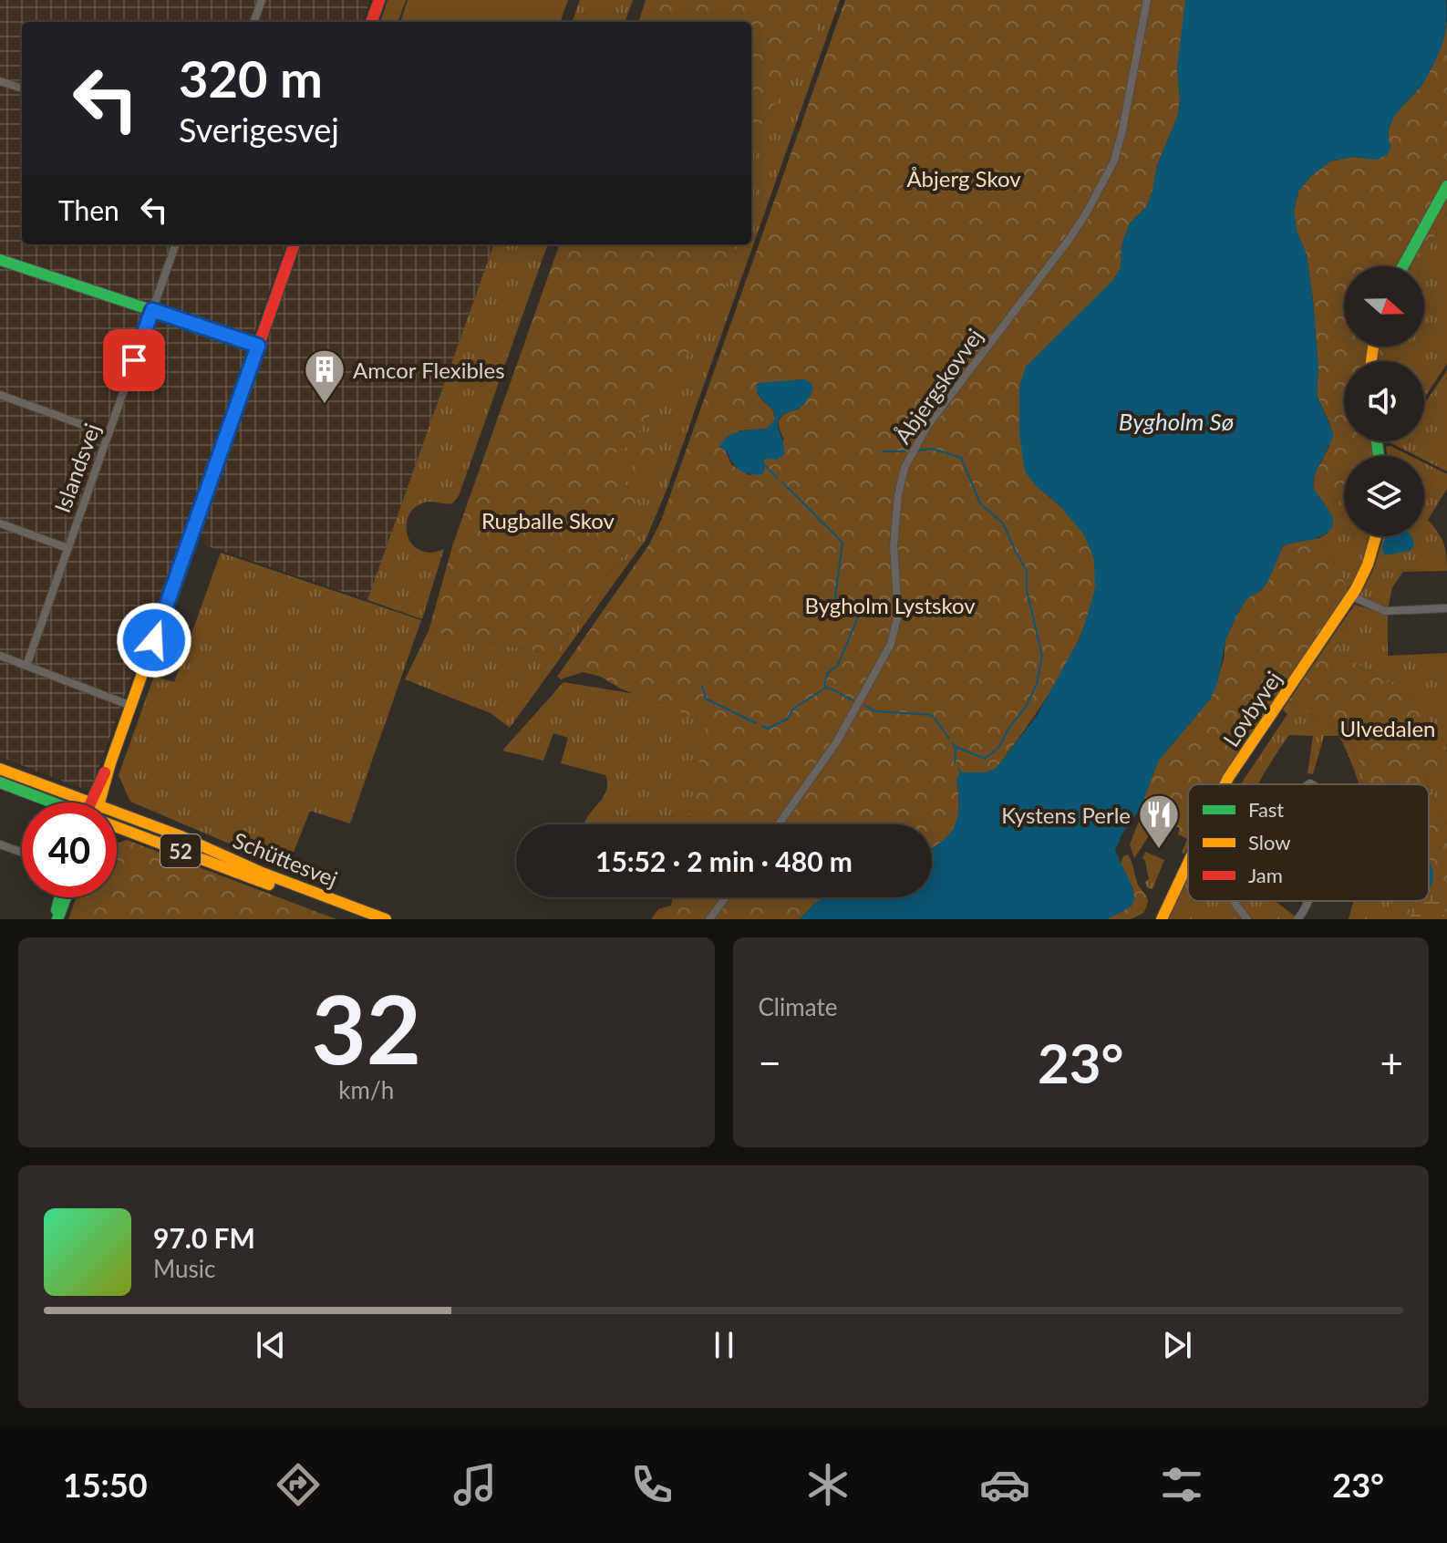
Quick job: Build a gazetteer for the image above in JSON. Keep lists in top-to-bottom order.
{
  "streets": {
    "street": [
      "Åbjergskovvej",
      "Islandsvej",
      "Lovbyvej",
      "52",
      "Schüttesvej"
    ]
  },
  "water": ["Bygholm Sø"],
  "parks": [
    "Åbjerg Skov",
    "Rugballe Skov",
    "Bygholm Lystskov",
    "Ulvedalen"
  ],
  "places": {
    "building": ["Amcor Flexibles"],
    "restaurant": ["Kystens Perle"]
  },
  "legend": ["Fast", "Slow", "Jam"],
  "north": "right",
  "page": {
    "turn": ["320 m", "Sverigesvej"],
    "then": "Then",
    "limit": "40",
    "trip": "15:52 · 2 min · 480 m",
    "tile": [
      ["32", "km/h"],
      "Climate"
    ],
    "heat": ["−", "23°", "+"],
    "song": ["97.0 FM", "Music"],
    "tabs": ["15:50", "23°"]
  }
}
